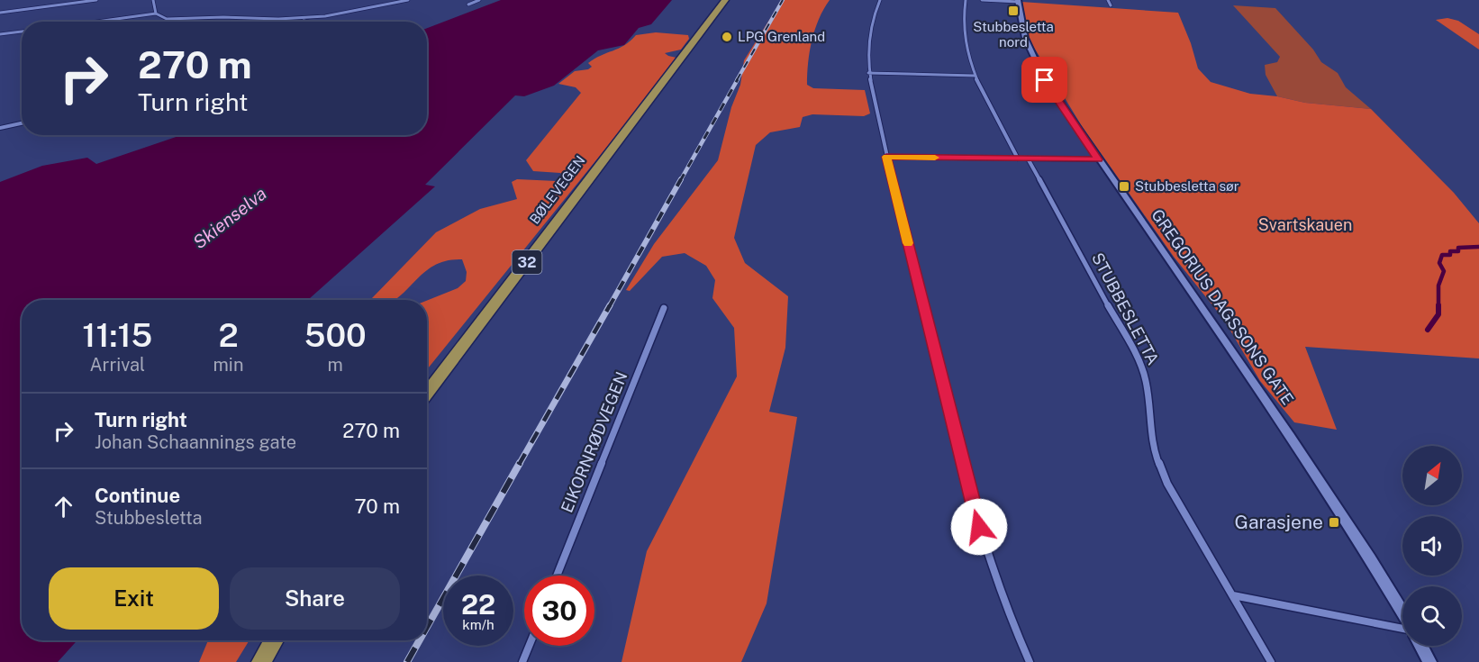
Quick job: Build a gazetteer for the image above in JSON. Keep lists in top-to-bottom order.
{
  "streets": {
    "main road": ["BØLEVEGEN", "32"],
    "street": ["GREGORIUS DAGSSONS GATE", "STUBBESLETTA", "EIKORNRØDVEGEN"]
  },
  "water": ["Skienselva"],
  "parks": ["Svartskauen"],
  "places": {
    "transit": ["Stubbesletta nord", "Stubbesletta sør", "Garasjene"],
    "other": ["LPG Grenland"]
  },
  "north": "top right",
  "page": {
    "turn": ["270 m", "Turn right"],
    "eta": [
      "11:15",
      "Arrival",
      "2",
      "min",
      "500",
      "m"
    ],
    "list": [
      {
        "name": "Turn right",
        "note": "Johan Schaannings gate",
        "value": "270 m"
      },
      {
        "name": "Continue",
        "note": "Stubbesletta",
        "value": "70 m"
      }
    ],
    "buttons": ["Exit", "Share"],
    "speed": "22 km/h",
    "limit": "30"
  }
}
